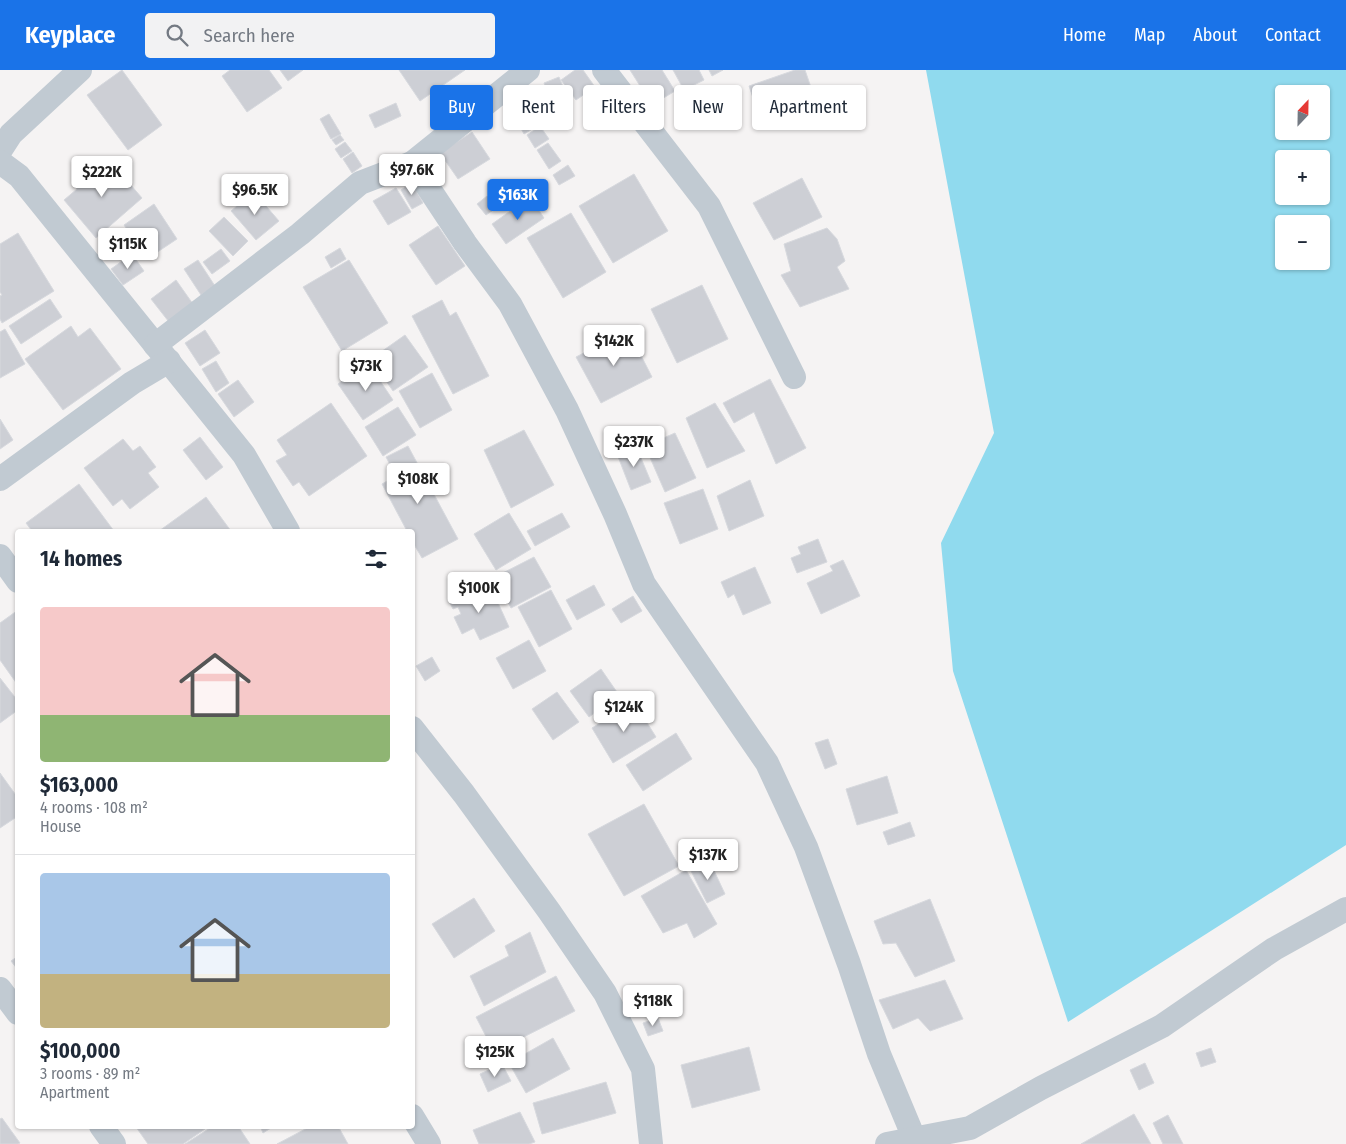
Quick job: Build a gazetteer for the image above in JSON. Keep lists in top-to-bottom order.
{
  "north": "top",
  "page": {
    "header": "Keyplace",
    "search": "Search here",
    "nav": [
      "Home",
      "Map",
      "About",
      "Contact"
    ],
    "map_buttons": ["+", "−"],
    "chip": [
      "Buy",
      "Rent",
      "Filters",
      "New",
      "Apartment"
    ],
    "price": [
      "$97.6K",
      "$222K",
      "$96.5K",
      "$163K",
      "$115K",
      "$142K",
      "$73K",
      "$237K",
      "$108K",
      "$100K",
      "$124K",
      "$137K",
      "$118K",
      "$125K"
    ],
    "heading": "14 homes",
    "list": [
      {
        "name": "$163,000",
        "note": "4 rooms · 108 m² · House"
      },
      {
        "name": "$100,000",
        "note": "3 rooms · 89 m² · Apartment"
      }
    ]
  }
}
